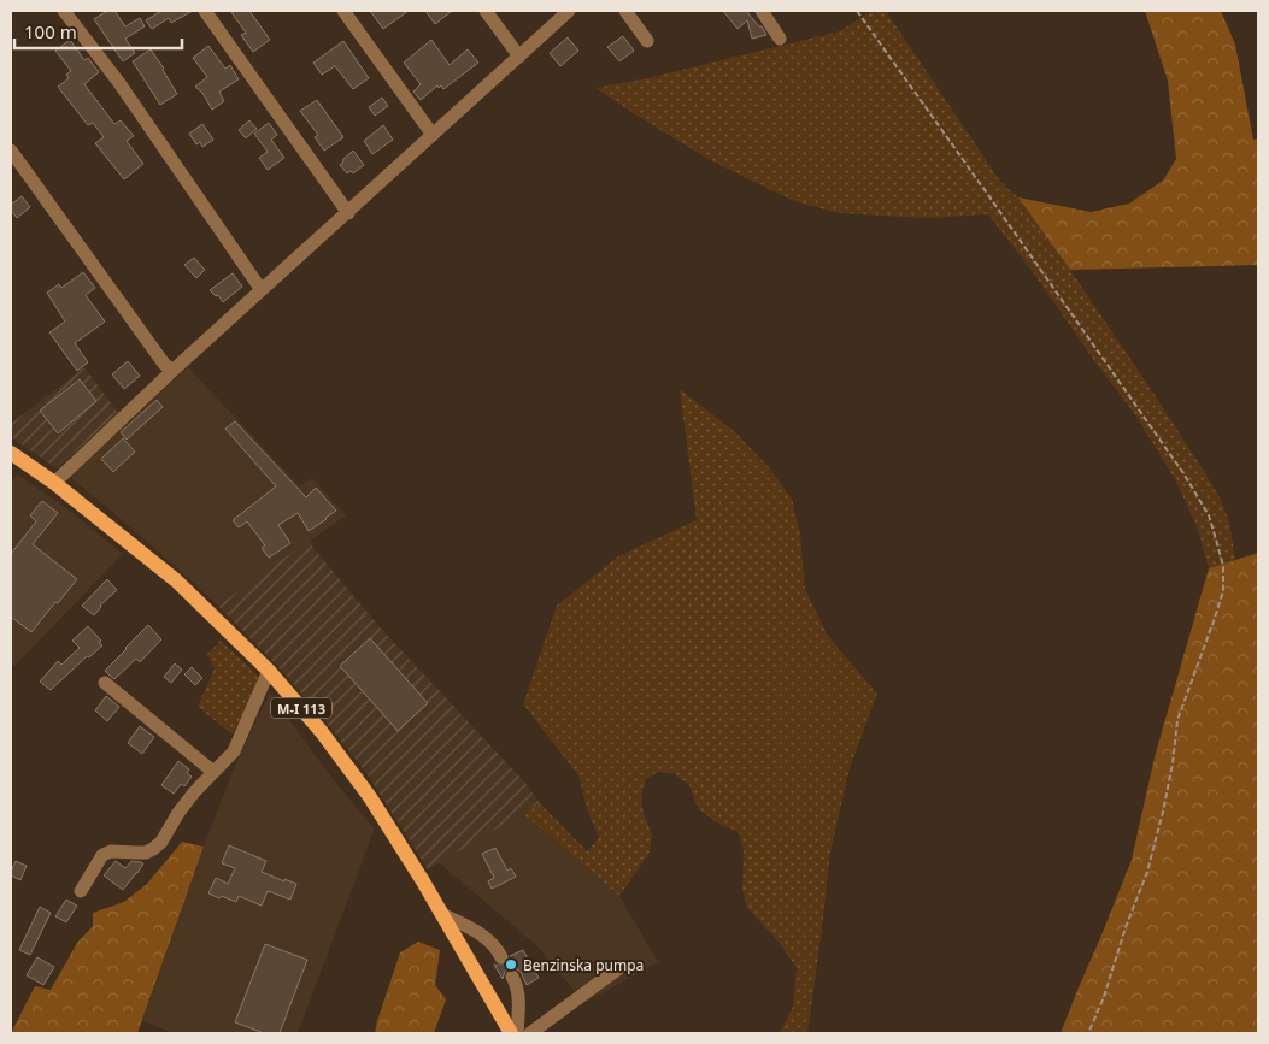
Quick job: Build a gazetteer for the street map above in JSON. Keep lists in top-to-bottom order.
{
  "streets": {
    "main road": ["M-I 113"]
  },
  "places": ["Benzinska pumpa"],
  "scale_bar": "100 m"
}
